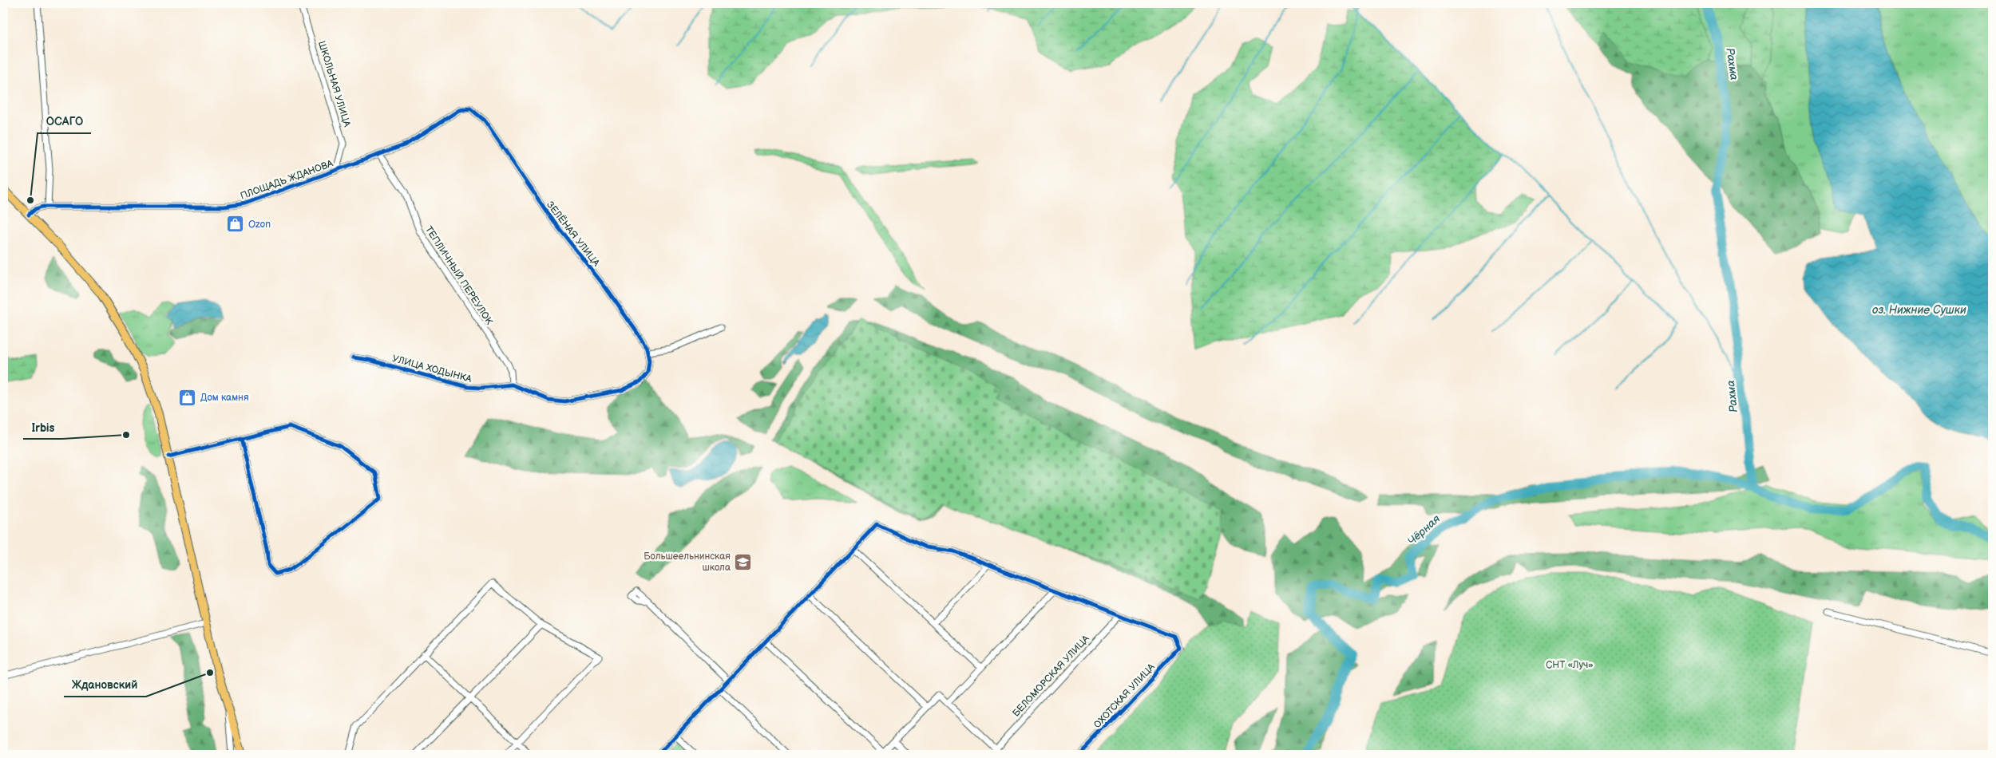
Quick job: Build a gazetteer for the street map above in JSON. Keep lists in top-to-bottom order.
{
  "streets": {
    "street": [
      "ШКОЛЬНАЯ УЛИЦА",
      "ПЛОЩАДЬ ЖДАНОВА",
      "ЗЕЛЁНАЯ УЛИЦА",
      "ТЕПЛИЧНЫЙ ПЕРЕУЛОК",
      "УЛИЦА ХОДЫНКА",
      "БЕЛОМОРСКАЯ УЛИЦА",
      "ОХОТСКАЯ УЛИЦА"
    ]
  },
  "crossings": [
    ["ШКОЛЬНАЯ УЛИЦА", "ПЛОЩАДЬ ЖДАНОВА"],
    ["ПЛОЩАДЬ ЖДАНОВА", "ЗЕЛЁНАЯ УЛИЦА"],
    ["ПЛОЩАДЬ ЖДАНОВА", "ТЕПЛИЧНЫЙ ПЕРЕУЛОК"],
    ["ЗЕЛЁНАЯ УЛИЦА", "УЛИЦА ХОДЫНКА"],
    ["ТЕПЛИЧНЫЙ ПЕРЕУЛОК", "УЛИЦА ХОДЫНКА"],
    ["БЕЛОМОРСКАЯ УЛИЦА", "ОХОТСКАЯ УЛИЦА"]
  ],
  "water": ["Рахма", "оз. Нижние Сушки", "Чёрная"],
  "parks": ["СНТ «Луч»"],
  "places": {
    "other": ["ОСАГО", "Irbis", "Ждановский"],
    "shop": ["Ozon", "Дом камня"],
    "school or university": ["Большеельнинская школа"]
  }
}
